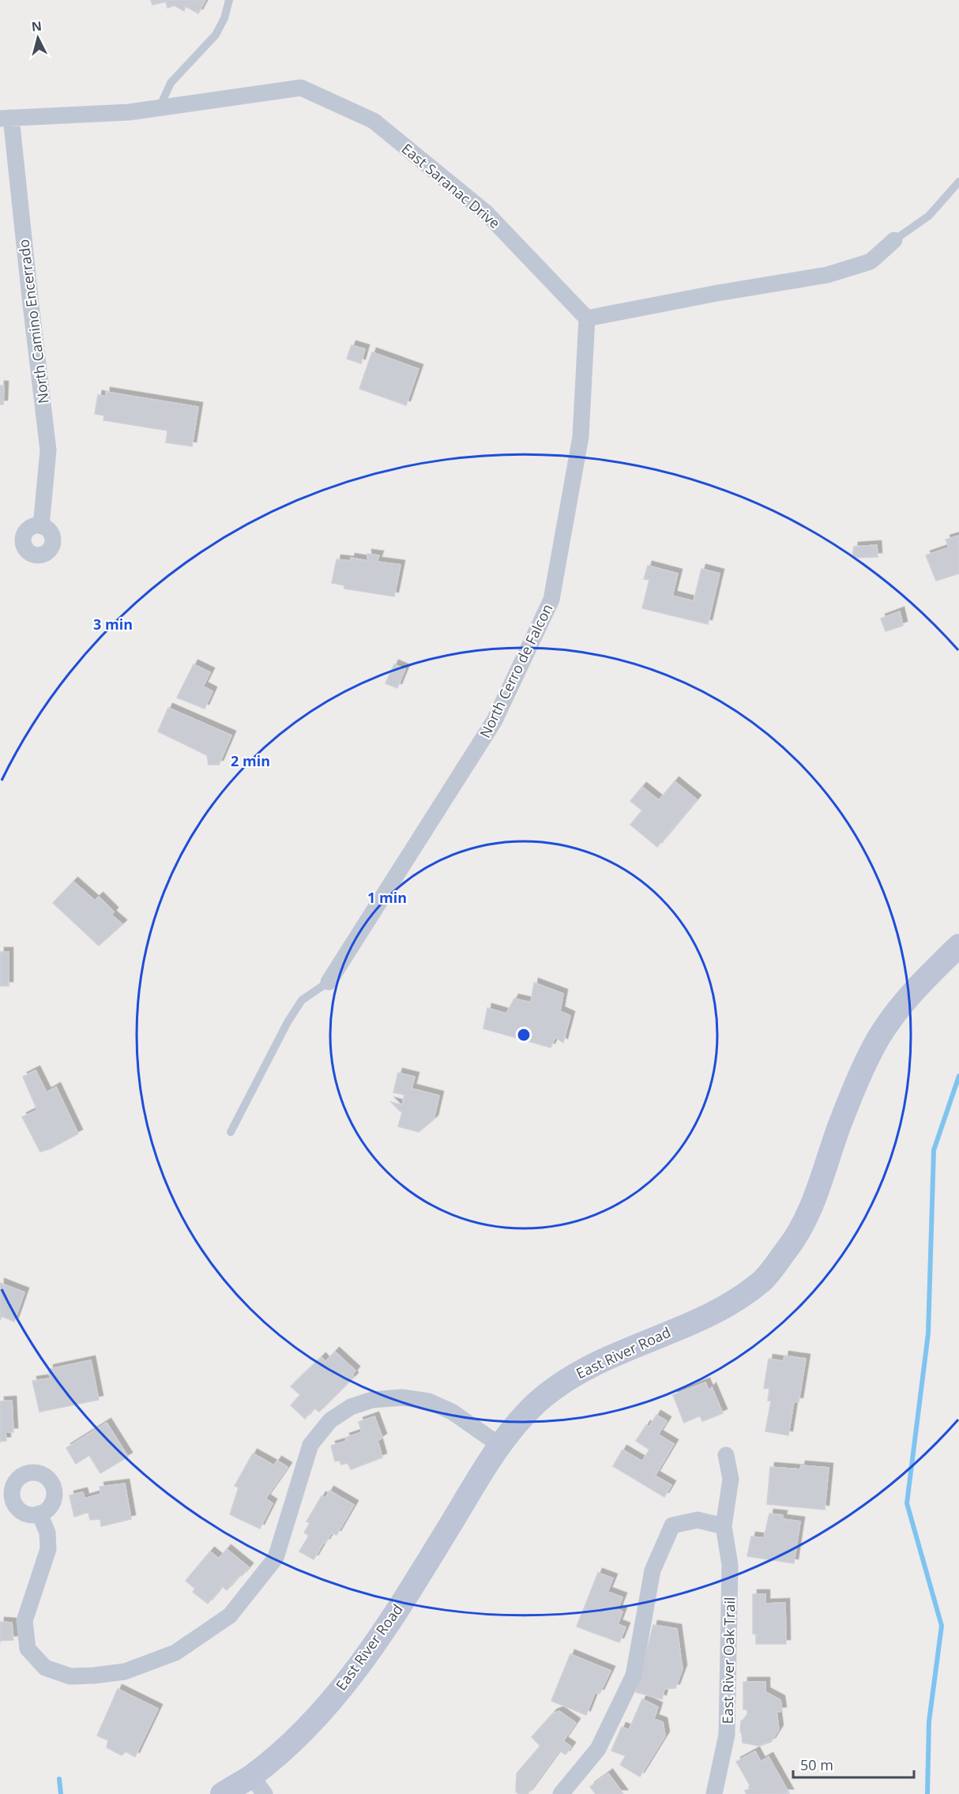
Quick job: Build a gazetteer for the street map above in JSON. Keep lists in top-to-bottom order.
{
  "streets": {
    "street": [
      "East Saranac Drive",
      "North Camino Encerrado",
      "North Cerro de Falcon",
      "East River Road",
      "East River Oak Trail"
    ]
  },
  "crossings": [
    ["East Saranac Drive", "North Camino Encerrado"],
    ["East Saranac Drive", "North Cerro de Falcon"]
  ],
  "scale_bar": "50 m",
  "north": "top",
  "rings": ["3 min", "2 min", "1 min"]
}
